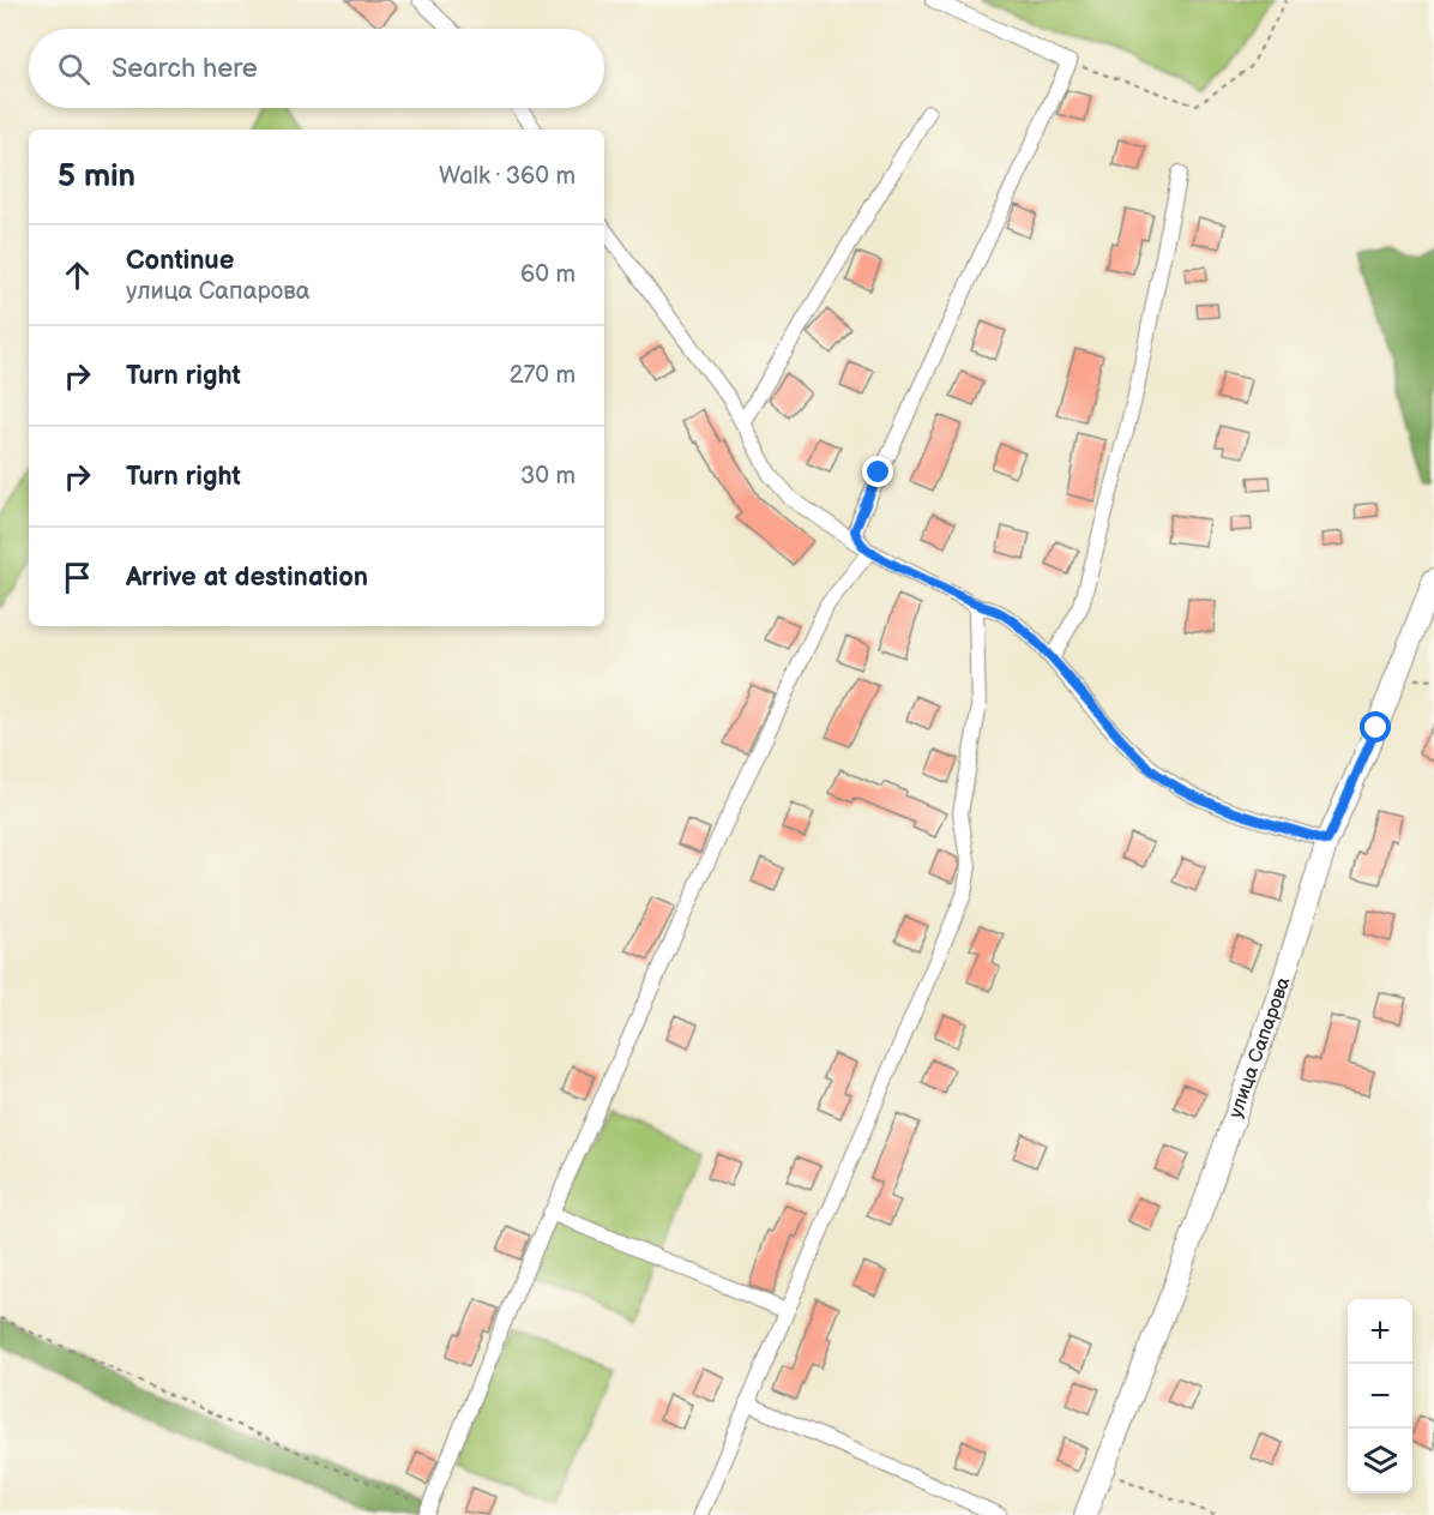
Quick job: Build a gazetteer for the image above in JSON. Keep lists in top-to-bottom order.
{
  "streets": {
    "main road": ["улица Сапарова"]
  },
  "page": {
    "search": "Search here",
    "heading": ["5 min", "Walk · 360 m"],
    "list": [
      ["Continue", "улица Сапарова", "60 m"],
      ["Turn right", "270 m"],
      ["Turn right", "30 m"],
      "Arrive at destination"
    ],
    "map_buttons": ["+", "−"]
  }
}
